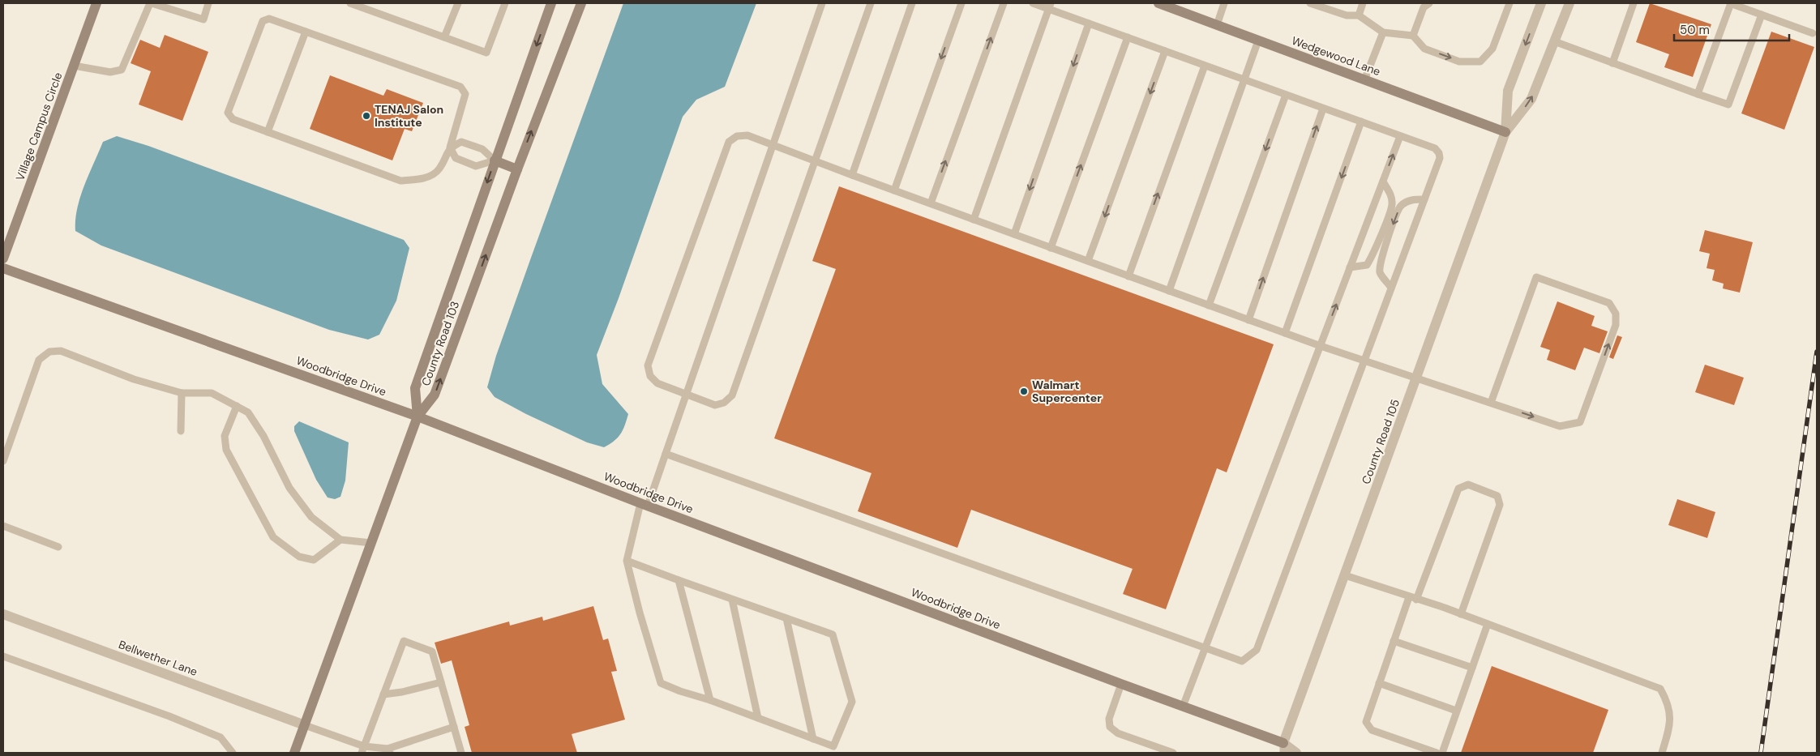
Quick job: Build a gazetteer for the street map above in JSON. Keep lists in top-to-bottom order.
{
  "streets": {
    "street": [
      "Wedgewood Lane",
      "Village Campus Circle",
      "County Road 103",
      "Woodbridge Drive",
      "County Road 105",
      "Bellwether Lane"
    ]
  },
  "crossings": [
    ["Wedgewood Lane", "County Road 105"],
    ["County Road 103", "Woodbridge Drive"],
    ["Woodbridge Drive", "County Road 105"]
  ],
  "places": ["TENAJ Salon Institute", "Walmart Supercenter"],
  "scale_bar": "50 m"
}
